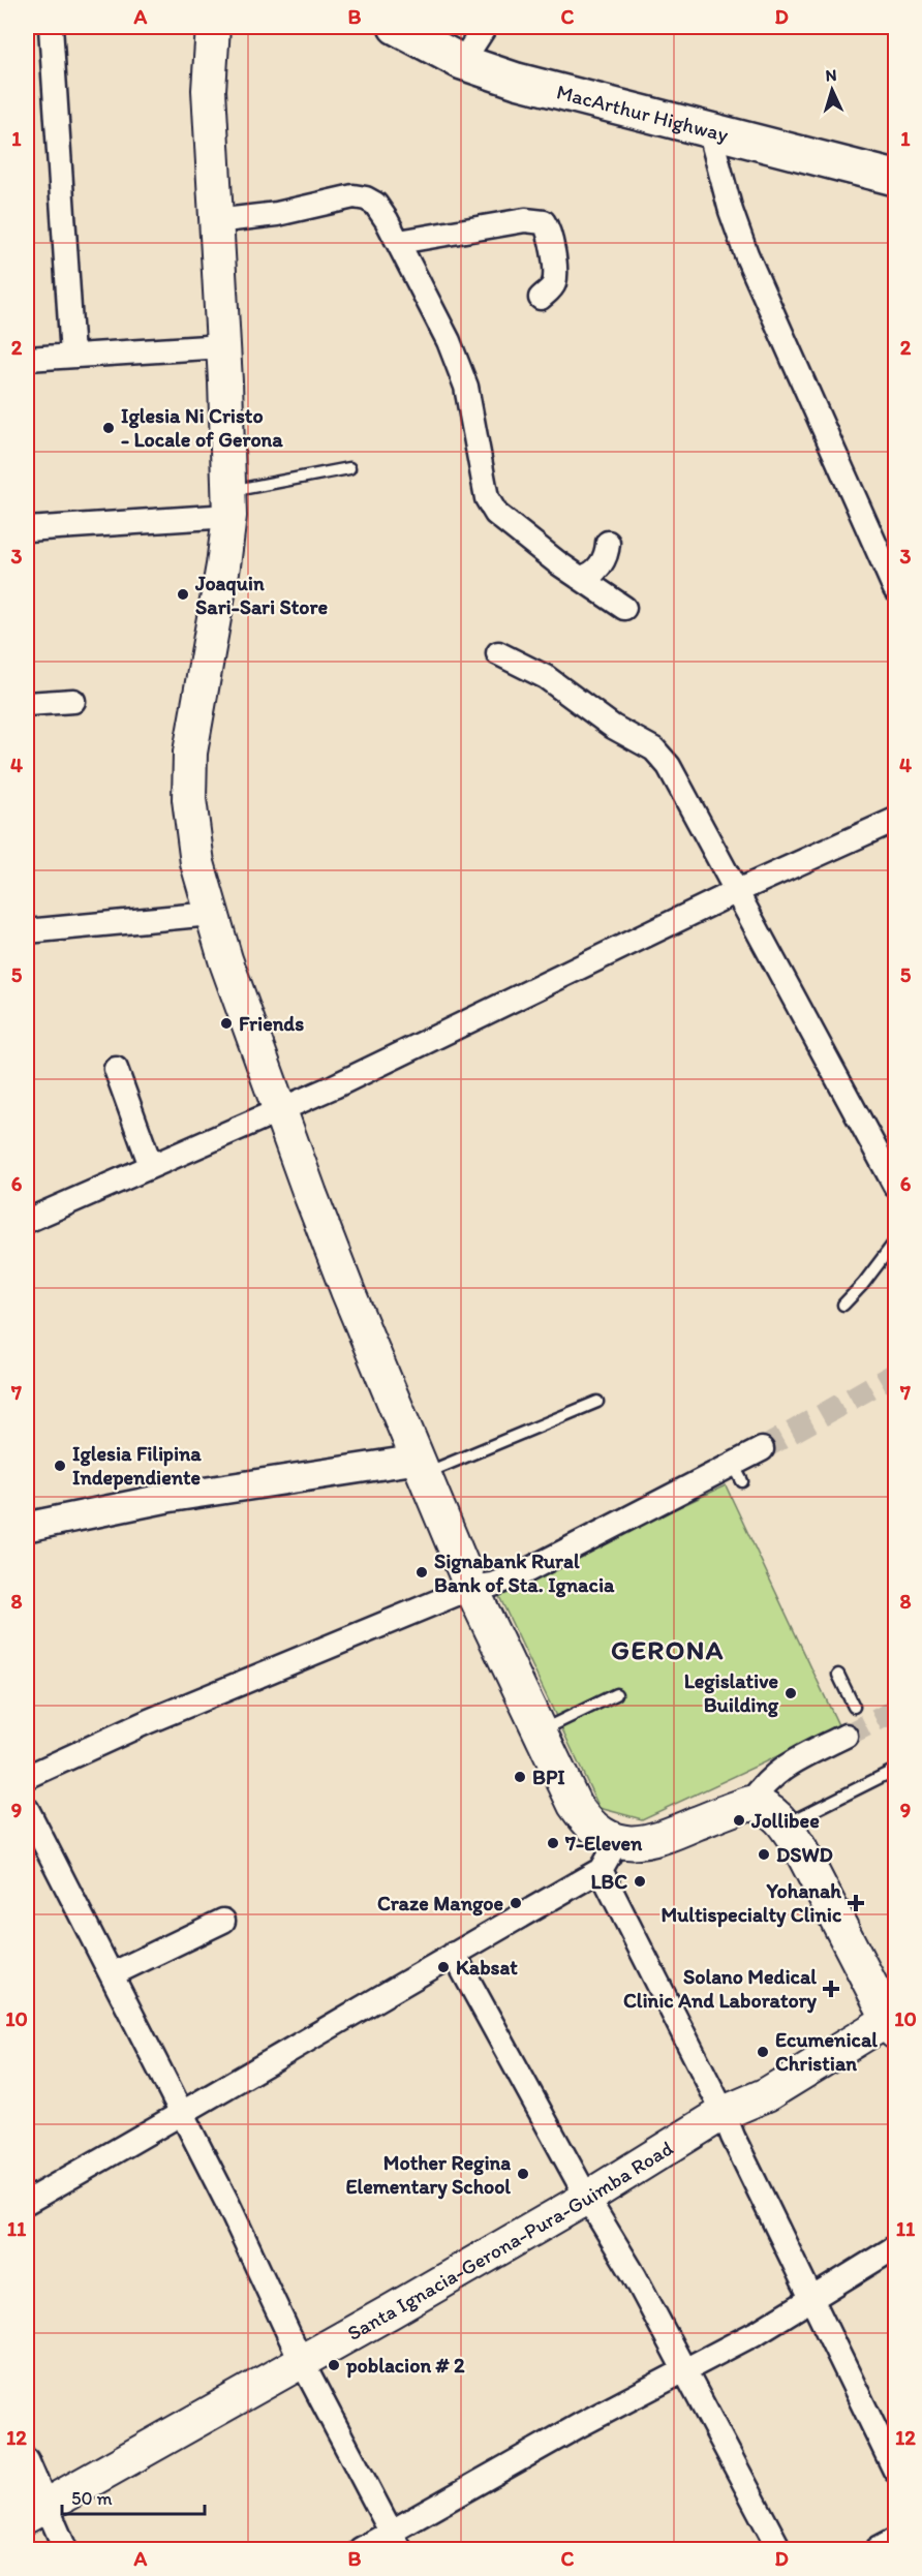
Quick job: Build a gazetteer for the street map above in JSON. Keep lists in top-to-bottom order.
{
  "streets": {
    "highway": ["MacArthur Highway"],
    "main road": ["Santa Ignacia-Gerona-Pura-Guimba Road"]
  },
  "districts": ["GERONA"],
  "places": {
    "other": [
      "Iglesia Ni Cristo - Locale of Gerona",
      "Joaquin Sari-Sari Store",
      "Friends",
      "Iglesia Filipina Independiente",
      "Signabank Rural Bank of Sta. Ignacia",
      "Legislative Building",
      "BPI",
      "Jollibee",
      "7-Eleven",
      "DSWD",
      "LBC",
      "Craze Mangoe",
      "Kabsat",
      "Ecumenical Christian",
      "Mother Regina Elementary School",
      "poblacion # 2"
    ],
    "health": ["Yohanah Multispecialty Clinic", "Solano Medical Clinic And Laboratory"]
  },
  "scale_bar": "50 m",
  "north": "top",
  "grid": {
    "columns": [
      "A",
      "B",
      "C",
      "D"
    ],
    "rows": [
      "1",
      "2",
      "3",
      "4",
      "5",
      "6",
      "7",
      "8",
      "9",
      "10",
      "11",
      "12"
    ]
  }
}
